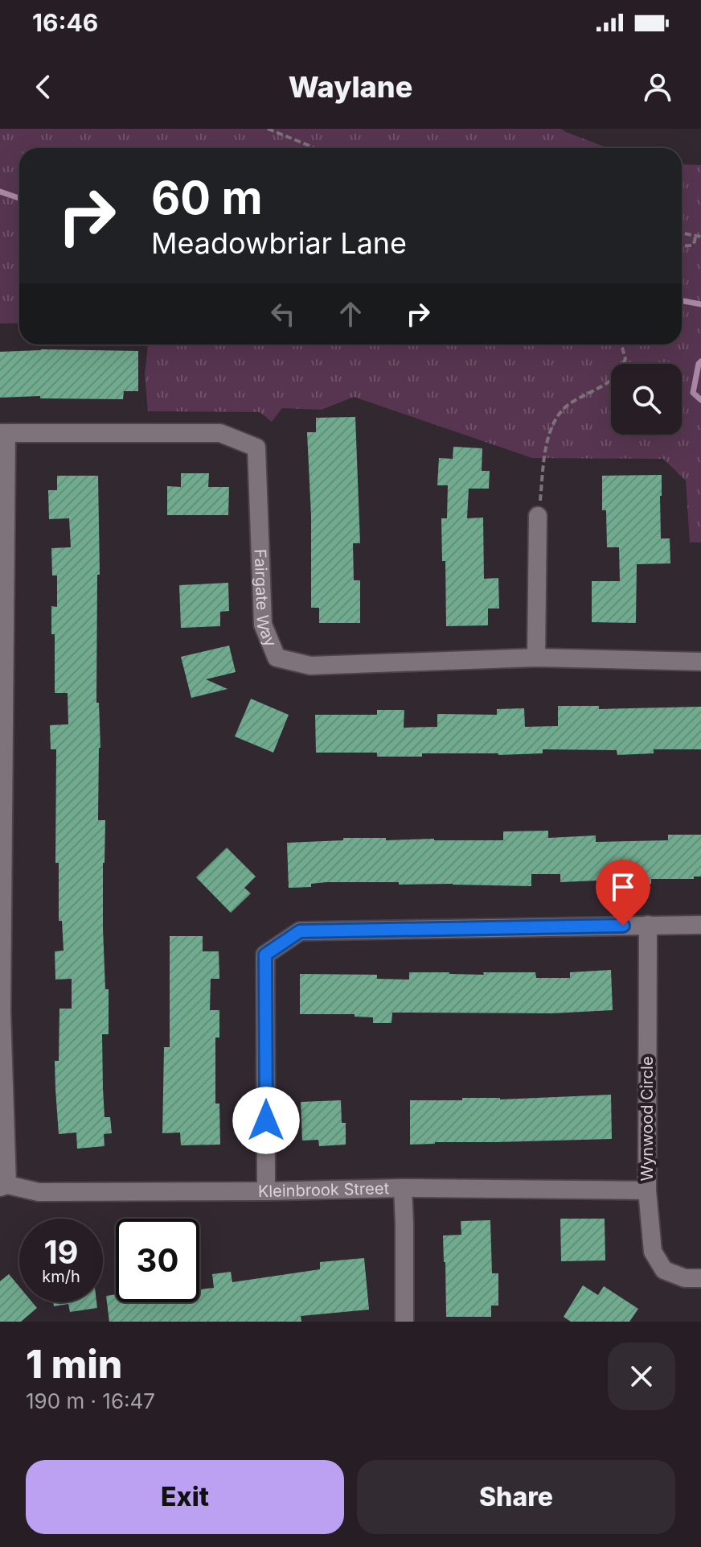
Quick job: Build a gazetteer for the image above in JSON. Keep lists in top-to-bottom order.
{
  "streets": {
    "street": ["Fairgate Way", "Wynwood Circle", "Kleinbrook Street"]
  },
  "crossings": [
    ["Wynwood Circle", "Kleinbrook Street"]
  ],
  "page": {
    "status": "16:46",
    "header": "Waylane",
    "turn": ["60 m", "Meadowbriar Lane"],
    "speed": "19 km/h",
    "limit": "30",
    "heading": ["1 min", "190 m · 16:47"],
    "buttons": ["Exit", "Share"]
  }
}
